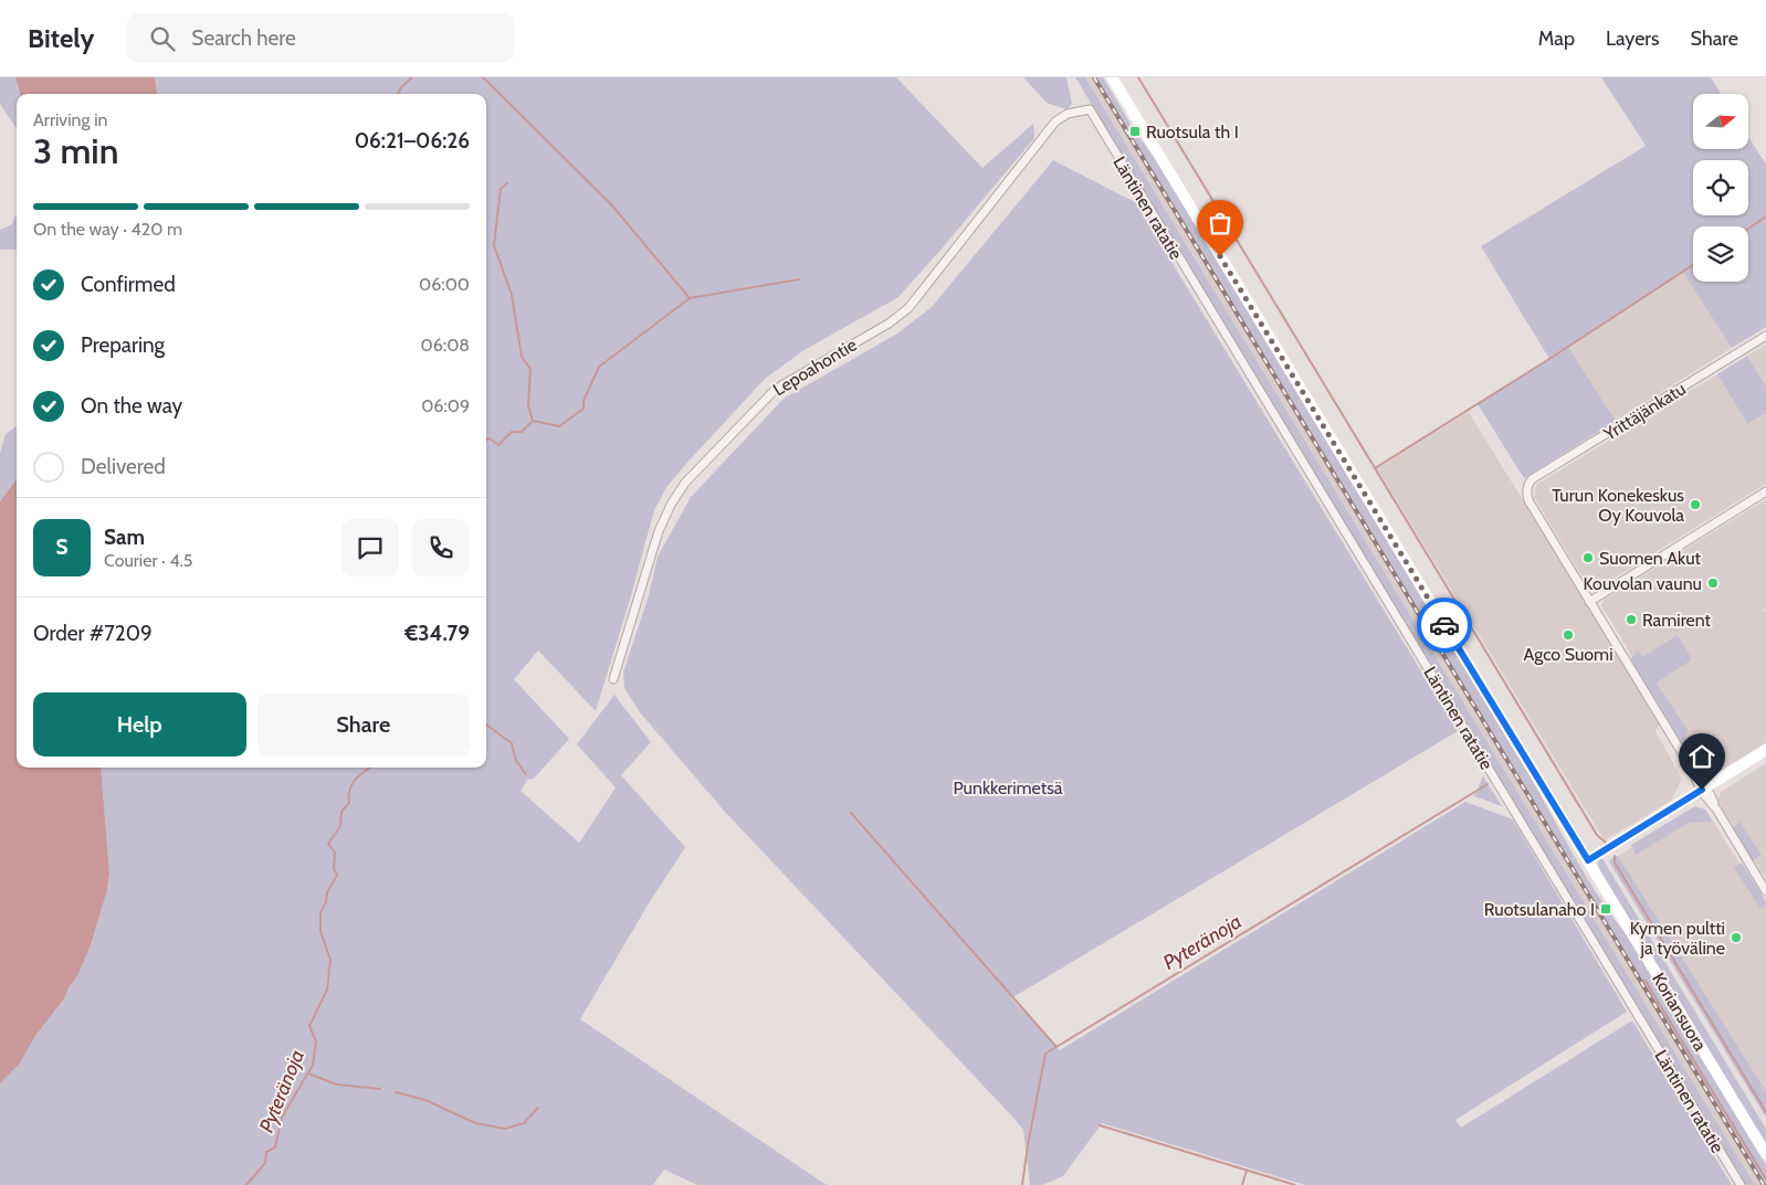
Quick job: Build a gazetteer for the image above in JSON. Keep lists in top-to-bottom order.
{
  "streets": {
    "main road": ["Koriansuora"],
    "street": ["Läntinen ratatie", "Lepoahontie", "Yrittäjänkatu"]
  },
  "crossings": [
    ["Läntinen ratatie", "Lepoahontie"]
  ],
  "water": ["Pyteränoja"],
  "parks": ["Punkkerimetsä"],
  "places": {
    "transit": ["Ruotsula th I", "Ruotsulanaho I"],
    "other": [
      "Turun Konekeskus Oy Kouvola",
      "Suomen Akut",
      "Kouvolan vaunu",
      "Ramirent",
      "Agco Suomi",
      "Kymen pultti ja työväline"
    ]
  },
  "north": "right",
  "page": {
    "header": "Bitely",
    "search": "Search here",
    "nav": ["Map", "Layers", "Share"],
    "heading": ["3 min", "Arriving in", "06:21–06:26"],
    "panel": [
      "Sam",
      "Courier · 4.5",
      "Order #7209",
      "€34.79"
    ],
    "bar": "On the way · 420 m",
    "list": [
      ["Confirmed", "06:00"],
      ["Preparing", "06:08"],
      ["On the way", "06:09"],
      "Delivered"
    ],
    "round": "S",
    "buttons": ["Help", "Share"]
  }
}
